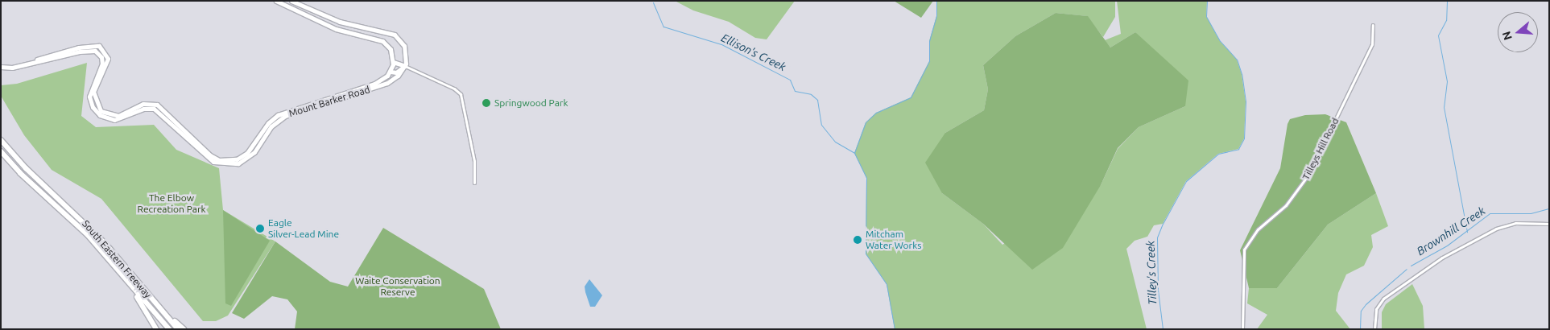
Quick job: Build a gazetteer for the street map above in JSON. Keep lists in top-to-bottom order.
{
  "streets": {
    "highway": ["South Eastern Freeway"],
    "main road": ["Mount Barker Road"],
    "street": ["Tilleys Hill Road"]
  },
  "water": ["Ellison's Creek", "Brownhill Creek", "Tilley's Creek"],
  "parks": ["The Elbow Recreation Park", "Waite Conservation Reserve"],
  "places": ["Springwood Park", "Eagle Silver-Lead Mine", "Mitcham Water Works"],
  "north": "left"
}
